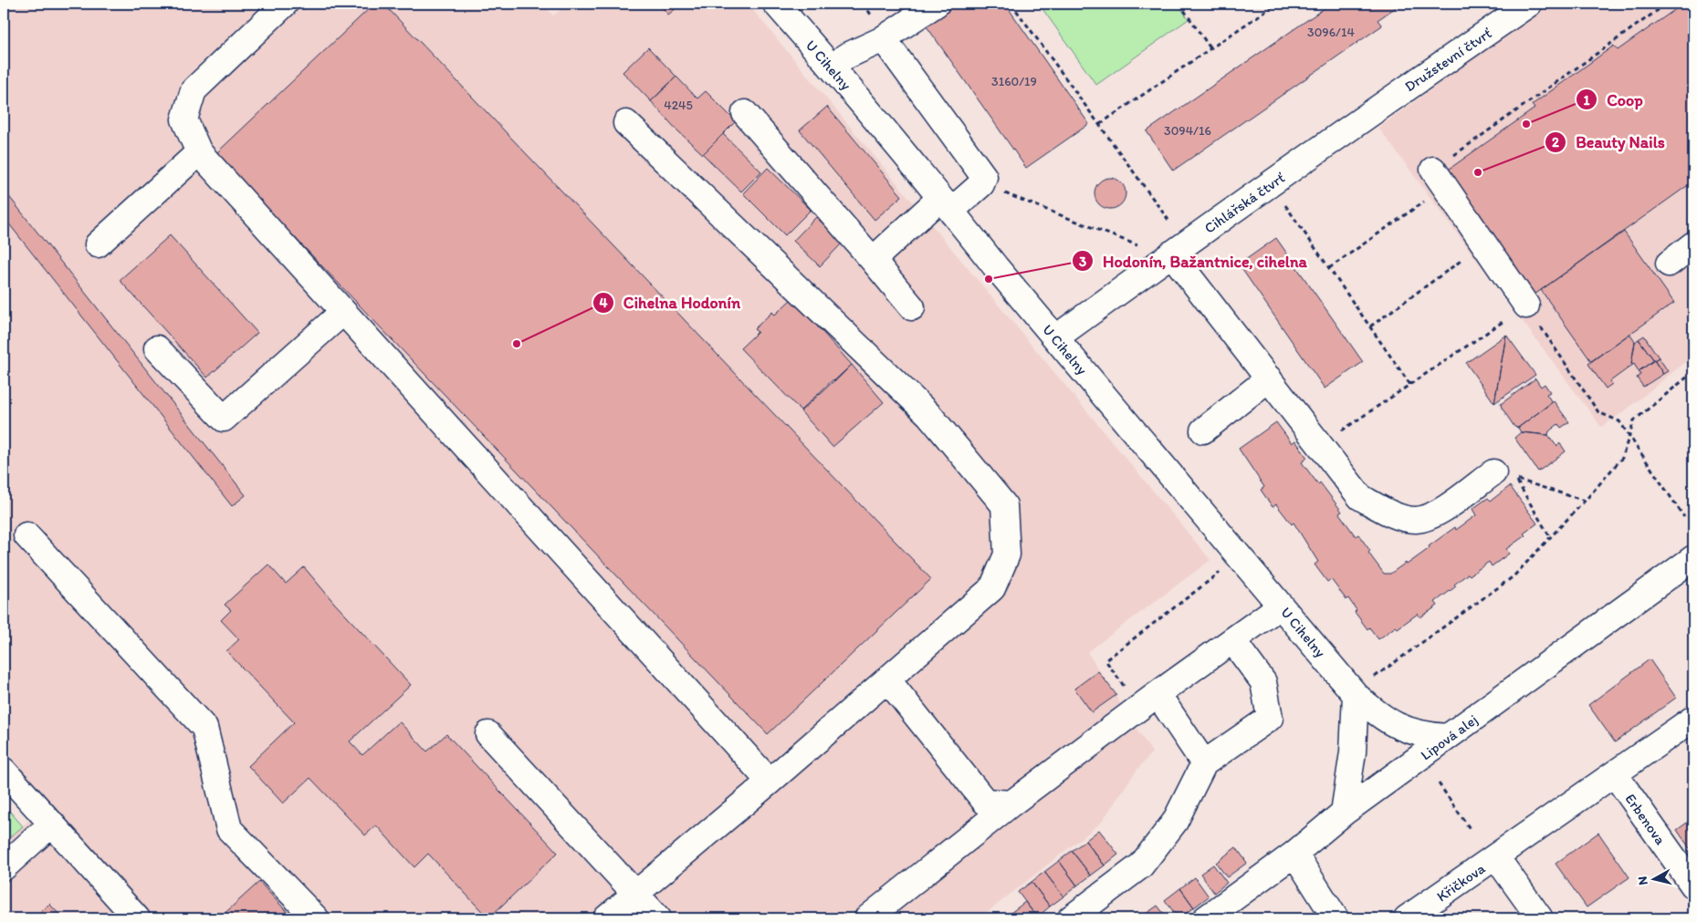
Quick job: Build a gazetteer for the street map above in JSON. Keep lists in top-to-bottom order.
{
  "streets": {
    "street": [
      "Družstevní čtvrť",
      "U Cihelny",
      "Cihlářská čtvrť",
      "Lipová alej",
      "Erbenova",
      "Křičkova"
    ]
  },
  "crossings": [
    ["Družstevní čtvrť", "Cihlářská čtvrť"],
    ["U Cihelny", "Cihlářská čtvrť"],
    ["U Cihelny", "Lipová alej"]
  ],
  "places": [
    "Coop",
    "Beauty Nails",
    "Hodonín, Bažantnice, cihelna",
    "Cihelna Hodonín"
  ],
  "house_numbers": [
    "3096/14",
    "3160/19",
    "4245",
    "3094/16"
  ],
  "north": "left"
}
